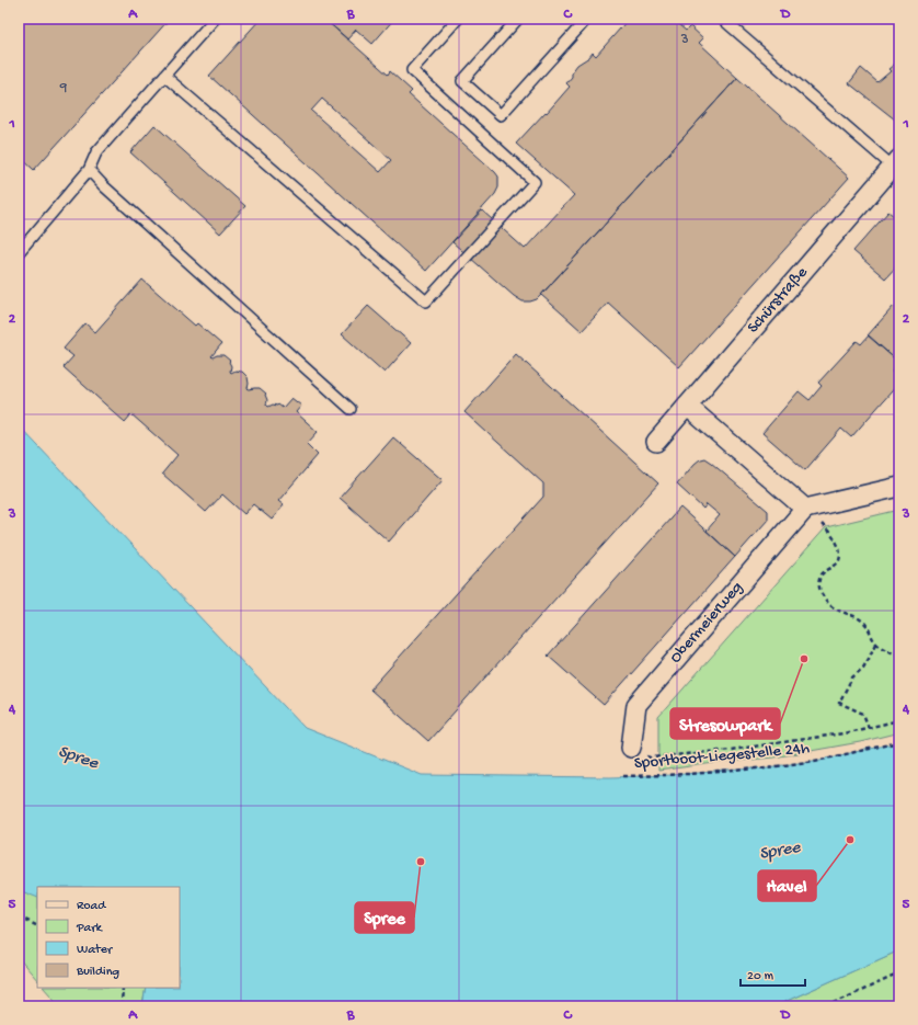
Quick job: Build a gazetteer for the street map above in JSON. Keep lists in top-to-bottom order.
{
  "streets": {
    "street": ["Schürstraße", "Obermeierweg"],
    "path": ["Sportboot-Liegestelle 24h"]
  },
  "water": ["Spree"],
  "places": ["Stresowpark", "Havel", "Spree"],
  "house_numbers": ["3", "9"],
  "legend": [
    "Road",
    "Park",
    "Water",
    "Building"
  ],
  "scale_bar": "20 m",
  "grid": {
    "columns": [
      "A",
      "B",
      "C",
      "D"
    ],
    "rows": [
      "1",
      "2",
      "3",
      "4",
      "5"
    ]
  }
}
